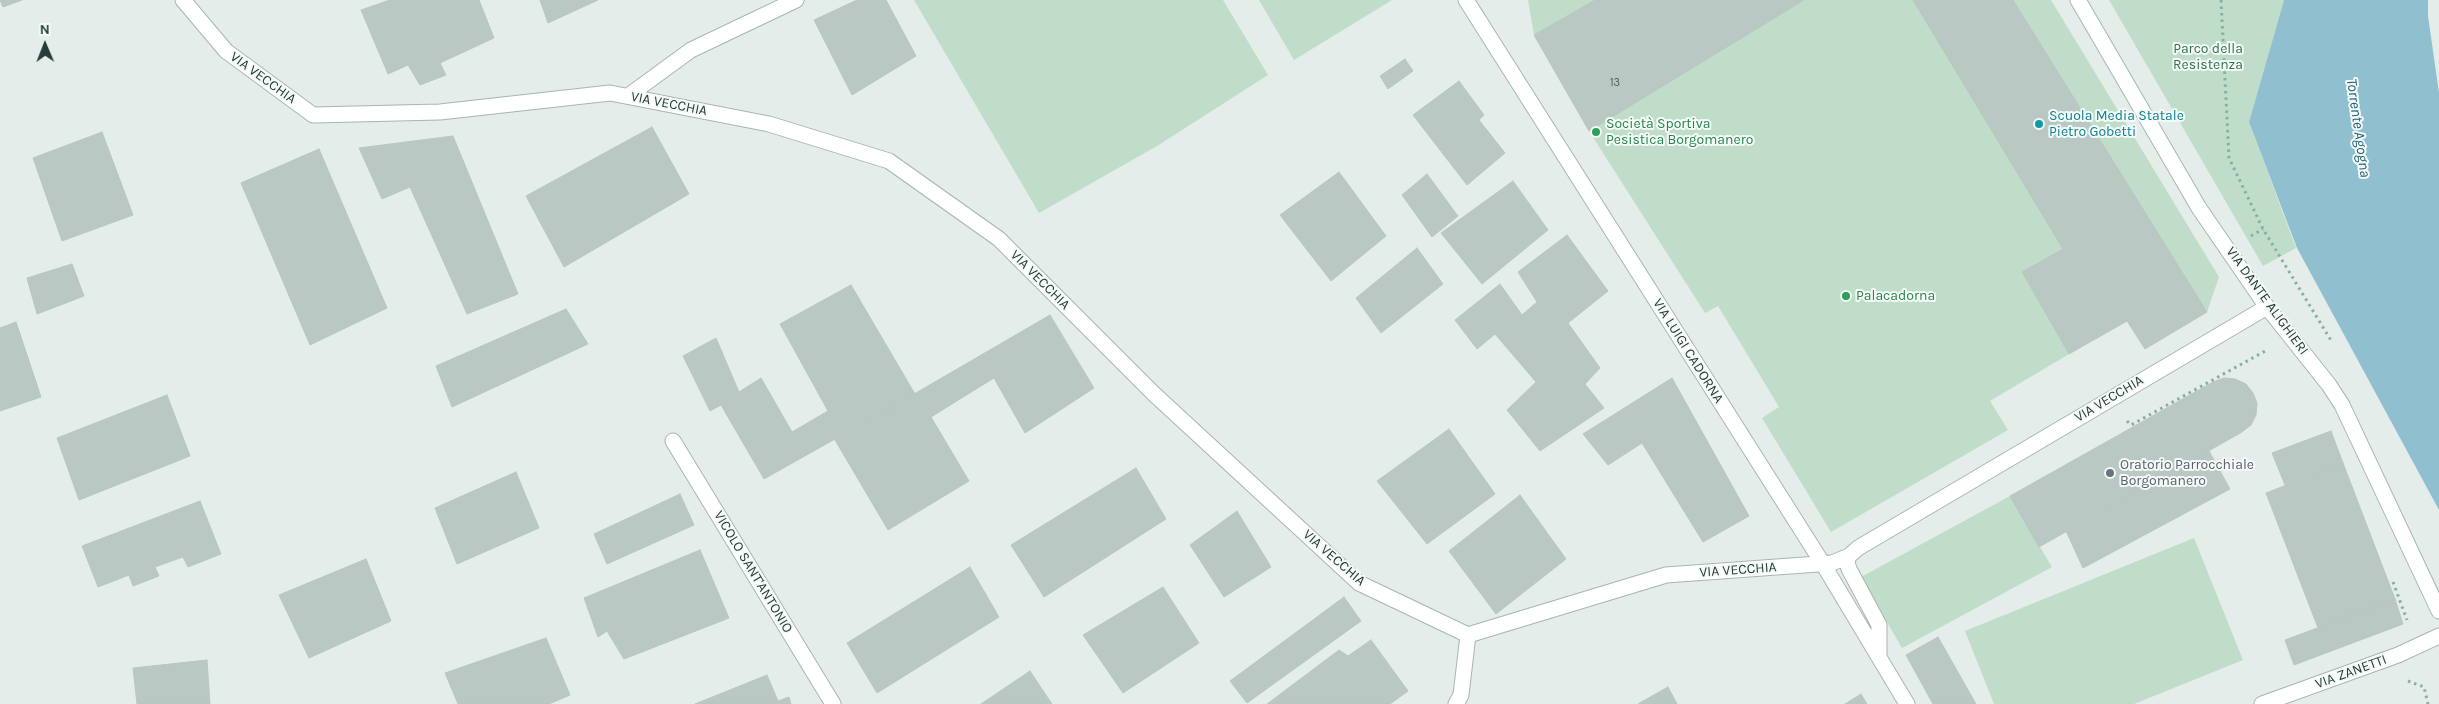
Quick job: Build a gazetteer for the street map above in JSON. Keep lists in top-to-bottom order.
{
  "streets": {
    "street": [
      "VIA VECCHIA",
      "VIA DANTE ALIGHIERI",
      "VIA LUIGI CADORNA",
      "VICOLO SANT'ANTONIO",
      "VIA ZANETTI"
    ]
  },
  "crossings": [
    ["VIA VECCHIA", "VIA DANTE ALIGHIERI"],
    ["VIA VECCHIA", "VIA LUIGI CADORNA"]
  ],
  "water": ["Torrente Agogna"],
  "parks": ["Parco della Resistenza"],
  "places": [
    "Scuola Media Statale Pietro Gobetti",
    "Società Sportiva Pesistica Borgomanero",
    "Palacadorna",
    "Oratorio Parrocchiale Borgomanero"
  ],
  "house_numbers": ["13"],
  "north": "top"
}
